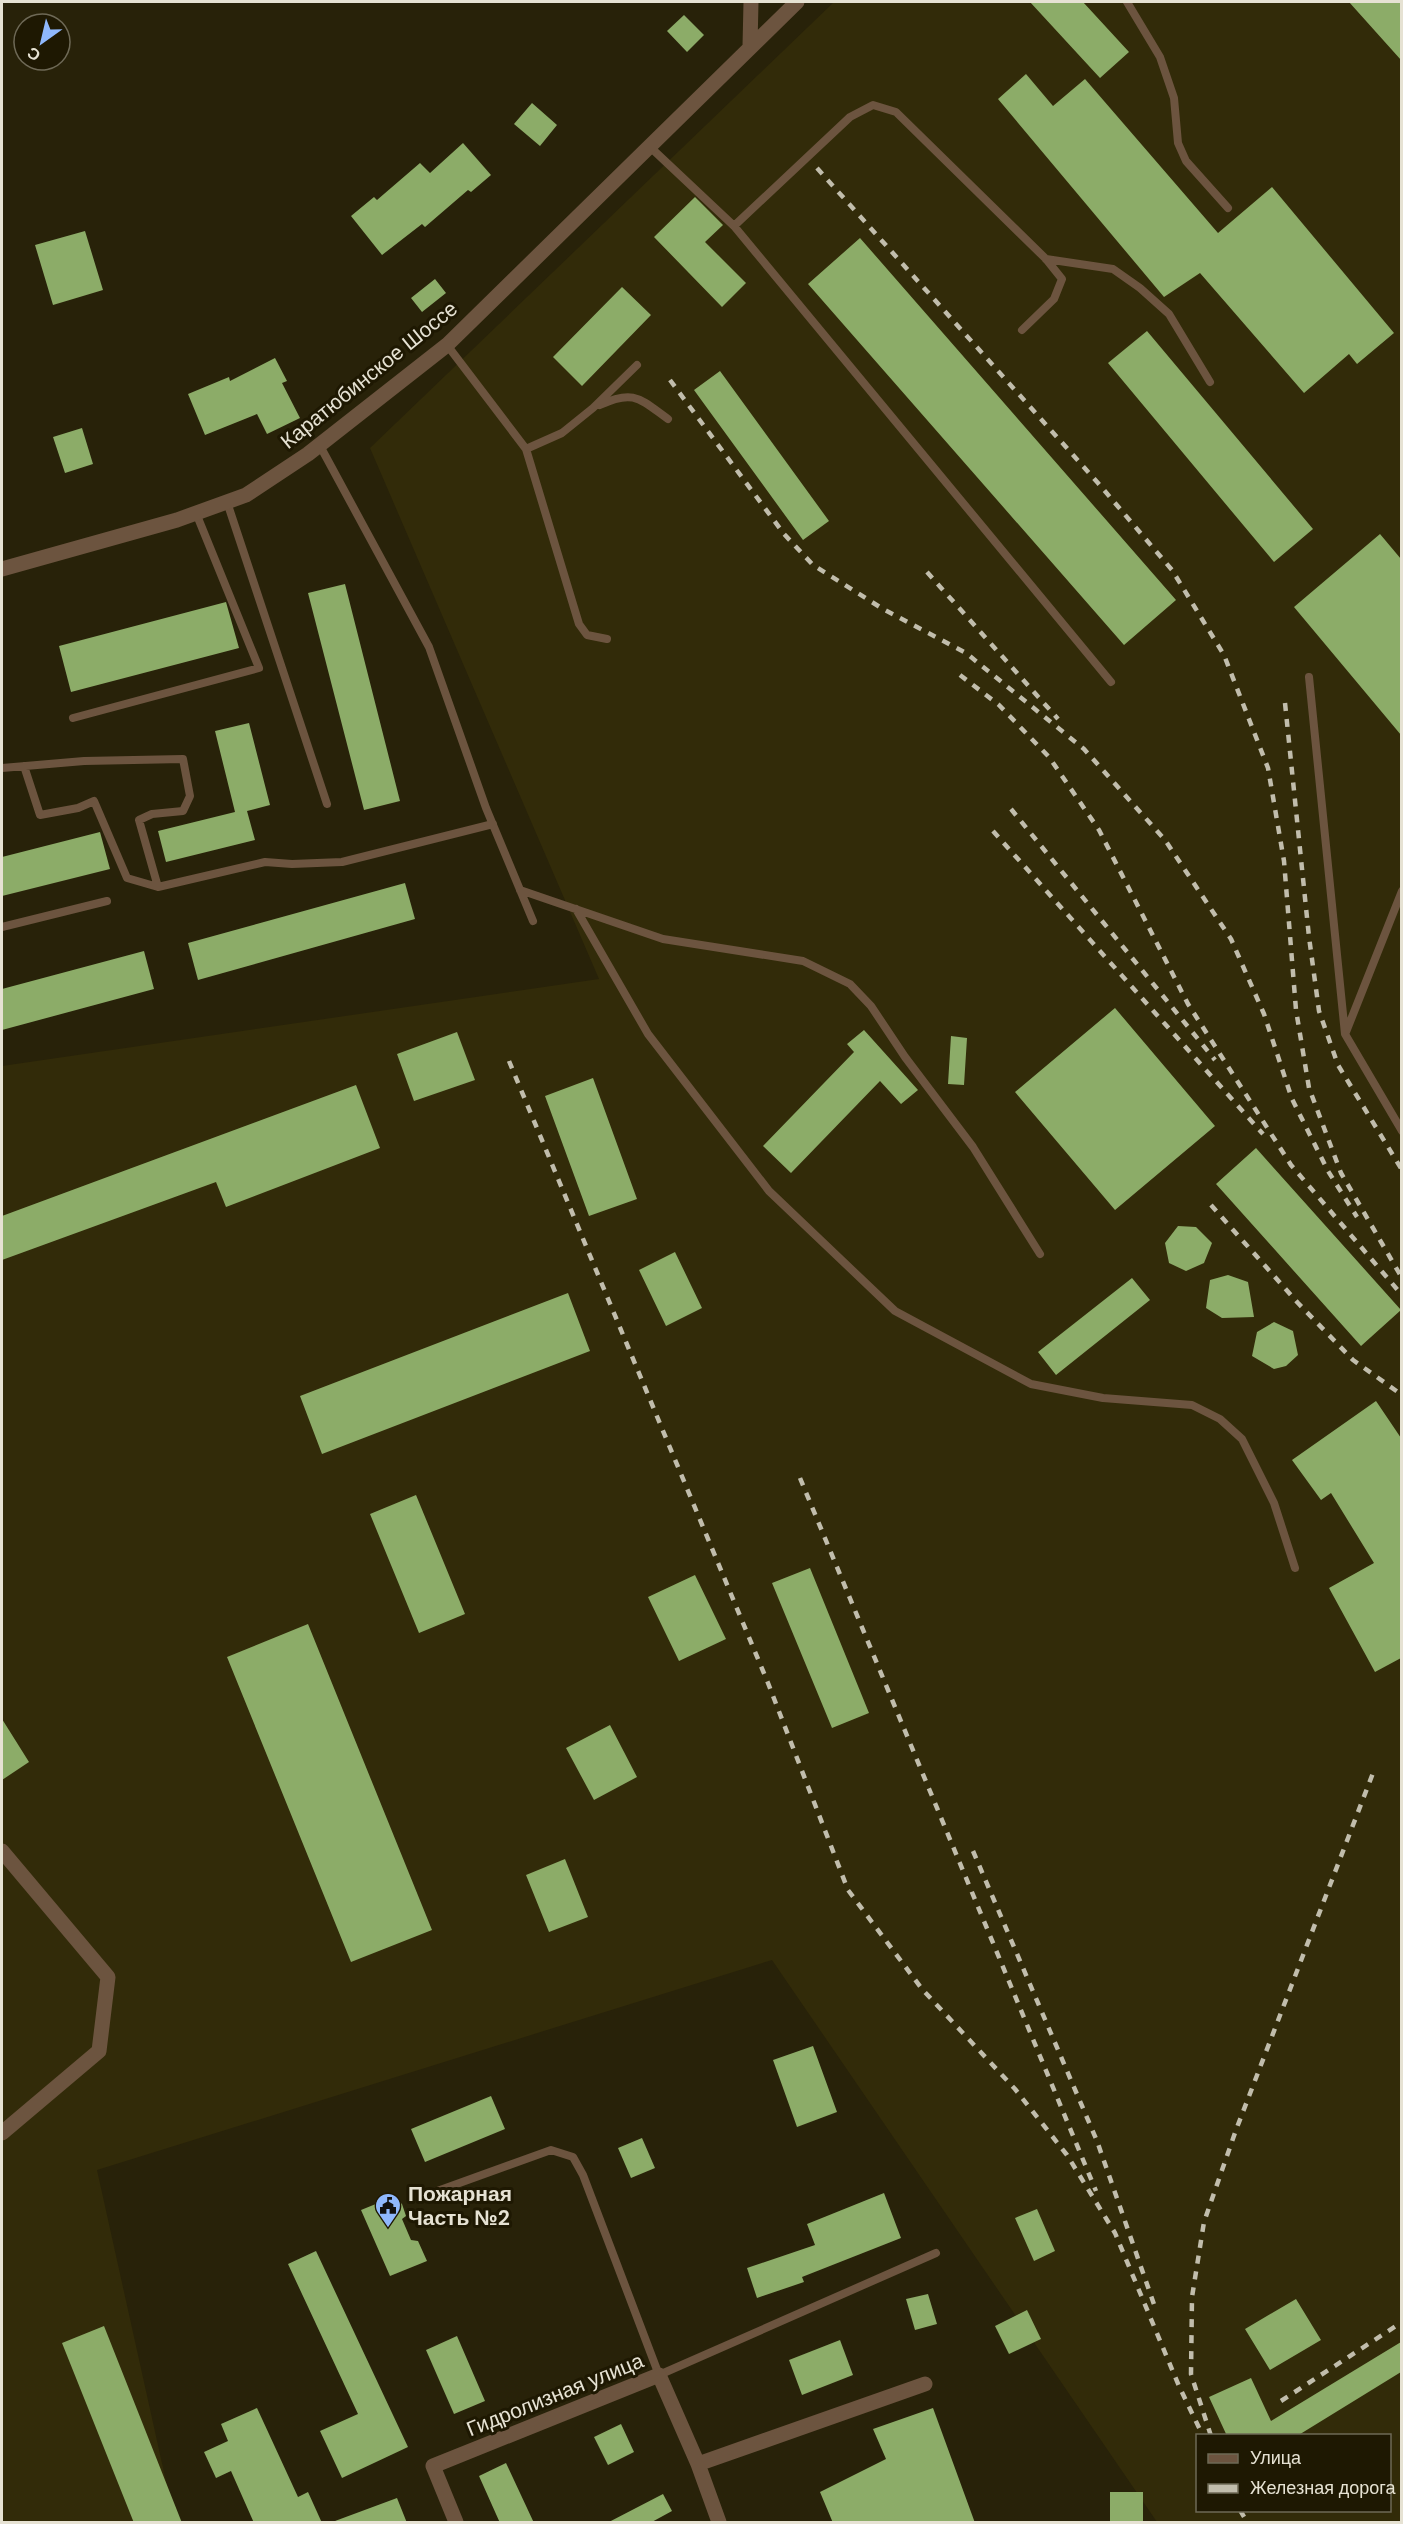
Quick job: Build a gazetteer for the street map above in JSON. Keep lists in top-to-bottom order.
{
  "streets": {
    "street": ["Каратюбинское Шоссе", "Гидролизная улица"]
  },
  "places": {
    "public building": ["Пожарная Часть №2"]
  },
  "legend": ["Улица", "Железная дорога"],
  "north": "bottom left"
}
